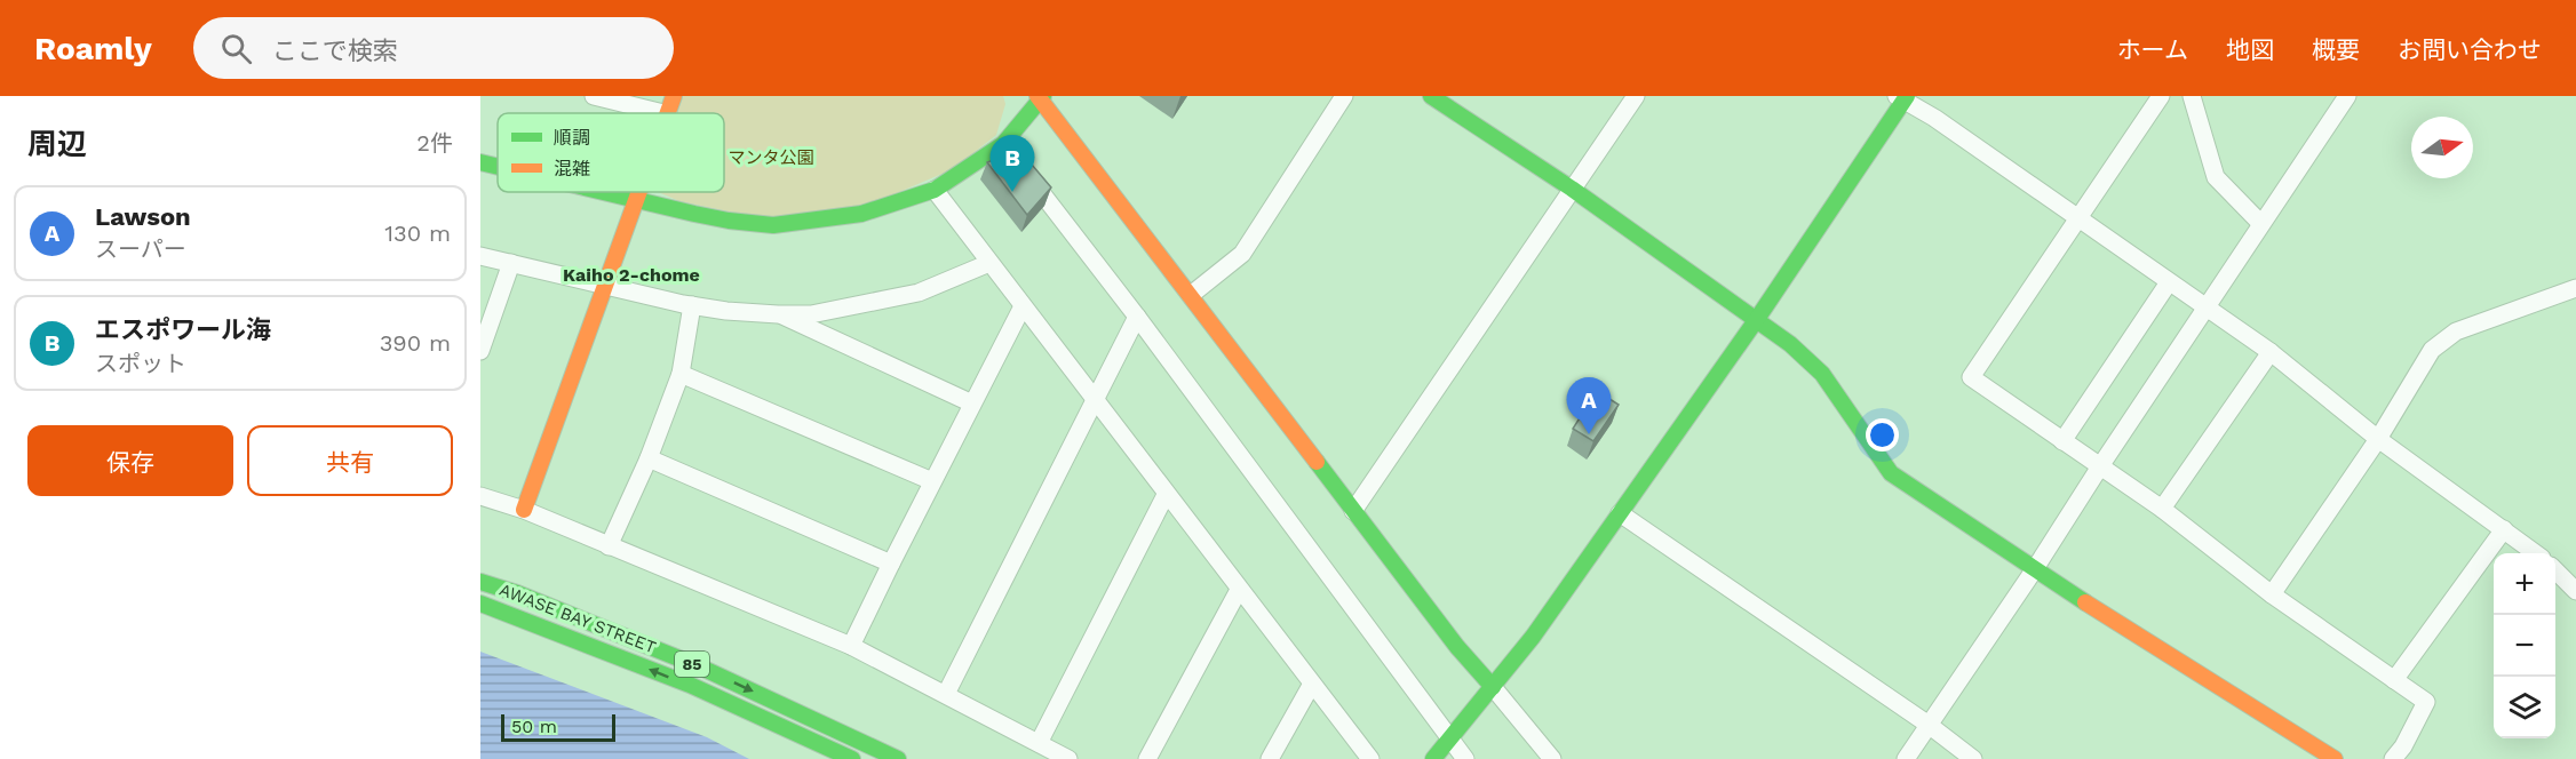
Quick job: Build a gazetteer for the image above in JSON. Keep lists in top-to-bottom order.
{
  "streets": {
    "street": ["AWASE BAY STREET", "85"]
  },
  "districts": ["Kaiho 2-chome"],
  "parks": ["マンタ公園"],
  "legend": ["順調", "混雑"],
  "scale_bar": "50 m",
  "north": "right",
  "page": {
    "header": "Roamly",
    "search": "ここで検索",
    "nav": [
      "ホーム",
      "地図",
      "概要",
      "お問い合わせ"
    ],
    "heading": ["周辺", "2件"],
    "pins": ["B", "A"],
    "list": [
      {
        "mark": "A",
        "name": "Lawson",
        "note": "スーパー",
        "value": "130 m"
      },
      {
        "mark": "B",
        "name": "エスポワール海",
        "note": "スポット",
        "value": "390 m"
      }
    ],
    "buttons": ["保存", "共有"],
    "map_buttons": ["+", "−"],
    "scale": "50 m"
  }
}
